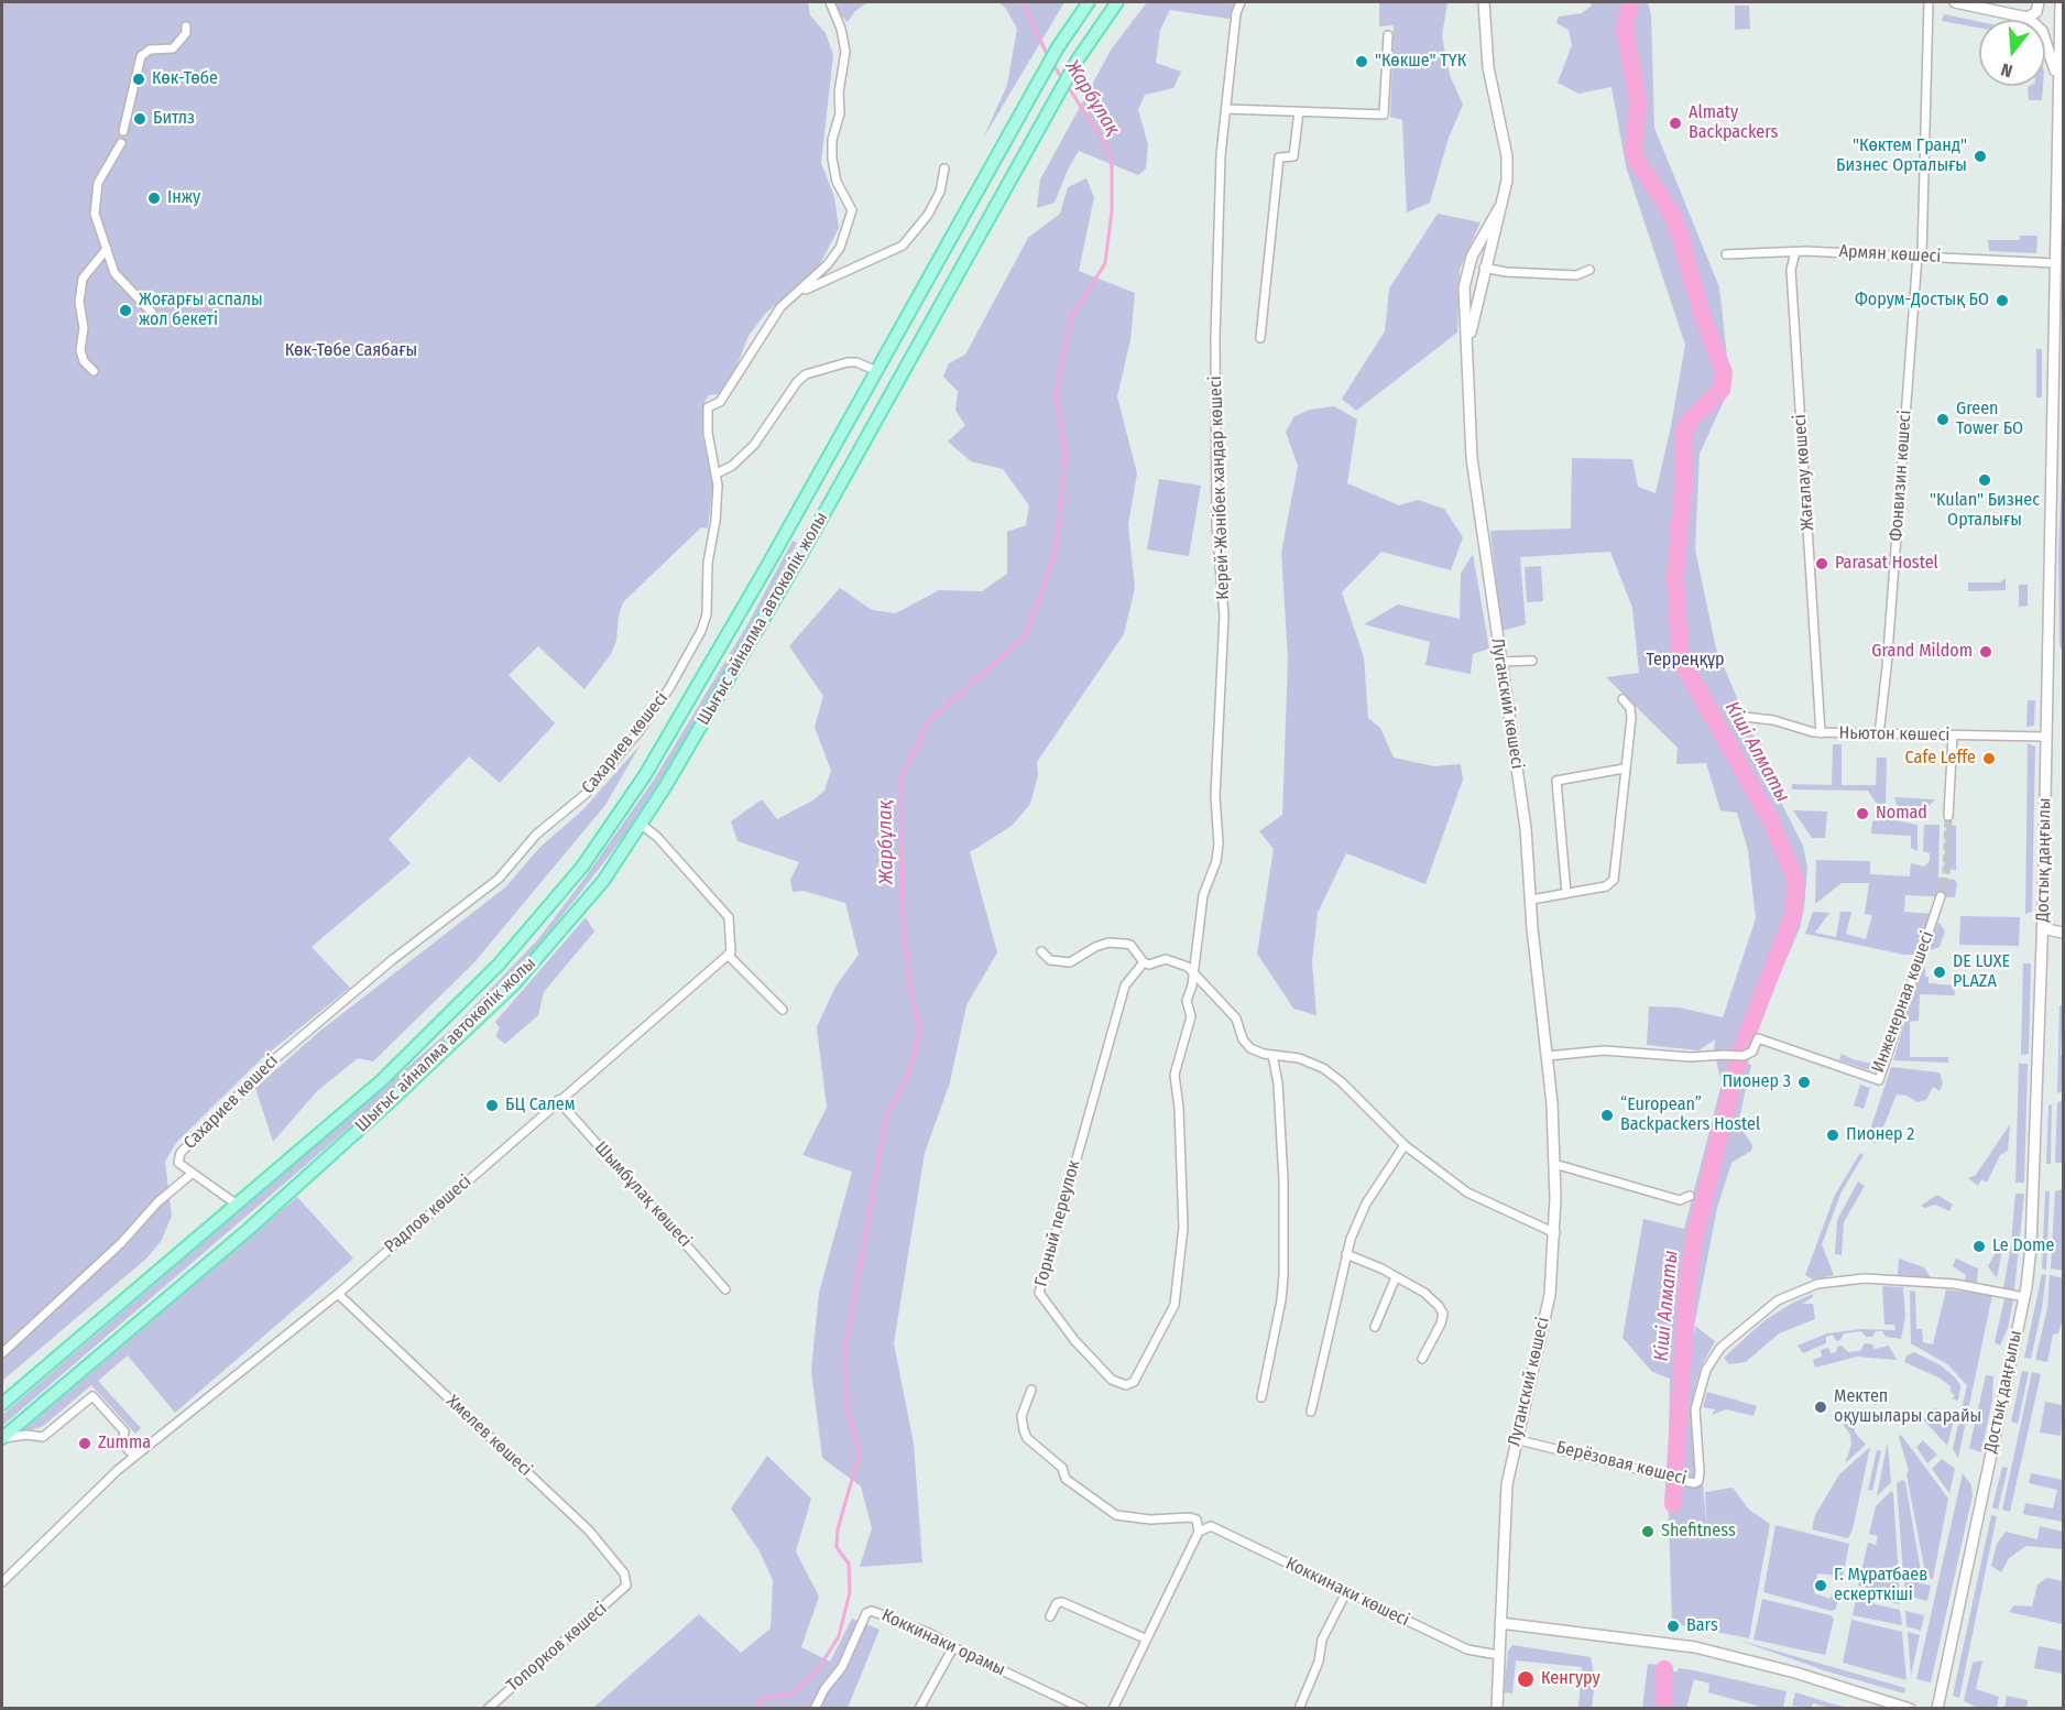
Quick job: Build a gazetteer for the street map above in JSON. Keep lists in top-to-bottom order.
{
  "streets": {
    "main road": ["Шығыс айналма автокөлік жолы"],
    "street": [
      "Армян көшесі",
      "Жағалау көшесі",
      "Фонвизин көшесі",
      "Керей-Жәнібек хандар көшесі",
      "Луганский көшесі",
      "Ньютон көшесі",
      "Сахариев көшесі",
      "Достық даңғылы",
      "Инженерная көшесі",
      "Шымбұлақ көшесі",
      "Радлов көшесі",
      "Горный переулок",
      "Хмелев көшесі",
      "Берёзовая көшесі",
      "Коккинаки көшесі",
      "Коккинаки орамы",
      "Топорков көшесі"
    ]
  },
  "crossings": [
    ["Армян көшесі", "Жағалау көшесі"],
    ["Армян көшесі", "Фонвизин көшесі"],
    ["Армян көшесі", "Достық даңғылы"],
    ["Жағалау көшесі", "Ньютон көшесі"],
    ["Фонвизин көшесі", "Ньютон көшесі"],
    ["Керей-Жәнібек хандар көшесі", "Горный переулок"],
    ["Луганский көшесі", "Инженерная көшесі"],
    ["Луганский көшесі", "Берёзовая көшесі"],
    ["Луганский көшесі", "Коккинаки көшесі"],
    ["Ньютон көшесі", "Достық даңғылы"],
    ["Достық даңғылы", "Берёзовая көшесі"],
    ["Шымбұлақ көшесі", "Радлов көшесі"],
    ["Радлов көшесі", "Хмелев көшесі"],
    ["Хмелев көшесі", "Топорков көшесі"]
  ],
  "water": ["Жарбұлақ", "Кіші Алматы"],
  "parks": ["Көк-Төбе Саябағы", "Терреңқұр"],
  "places": [
    "\"Көкше\" ТҮК",
    "Көк-Төбе",
    "Битлз",
    "Almaty Backpackers",
    "\"Көктем Гранд\" Бизнес Орталығы",
    "Інжу",
    "Форум-Достық БО",
    "Жоғарғы аспалы жол бекеті",
    "Green Tower БО",
    "\"Kulan\" Бизнес Орталығы",
    "Parasat Hostel",
    "Grand Mildom",
    "Cafe Leffe",
    "Nomad",
    "DE LUXE PLAZA",
    "Пионер 3",
    "БЦ Салем",
    "“European” Backpackers Hostel",
    "Пионер 2",
    "Le Dome",
    "Мектеп оқушылары сарайы",
    "Zumma",
    "Shefitness",
    "Г. Мұратбаев ескерткіші",
    "Bars",
    "Кенгуру"
  ],
  "north": "bottom"
}
